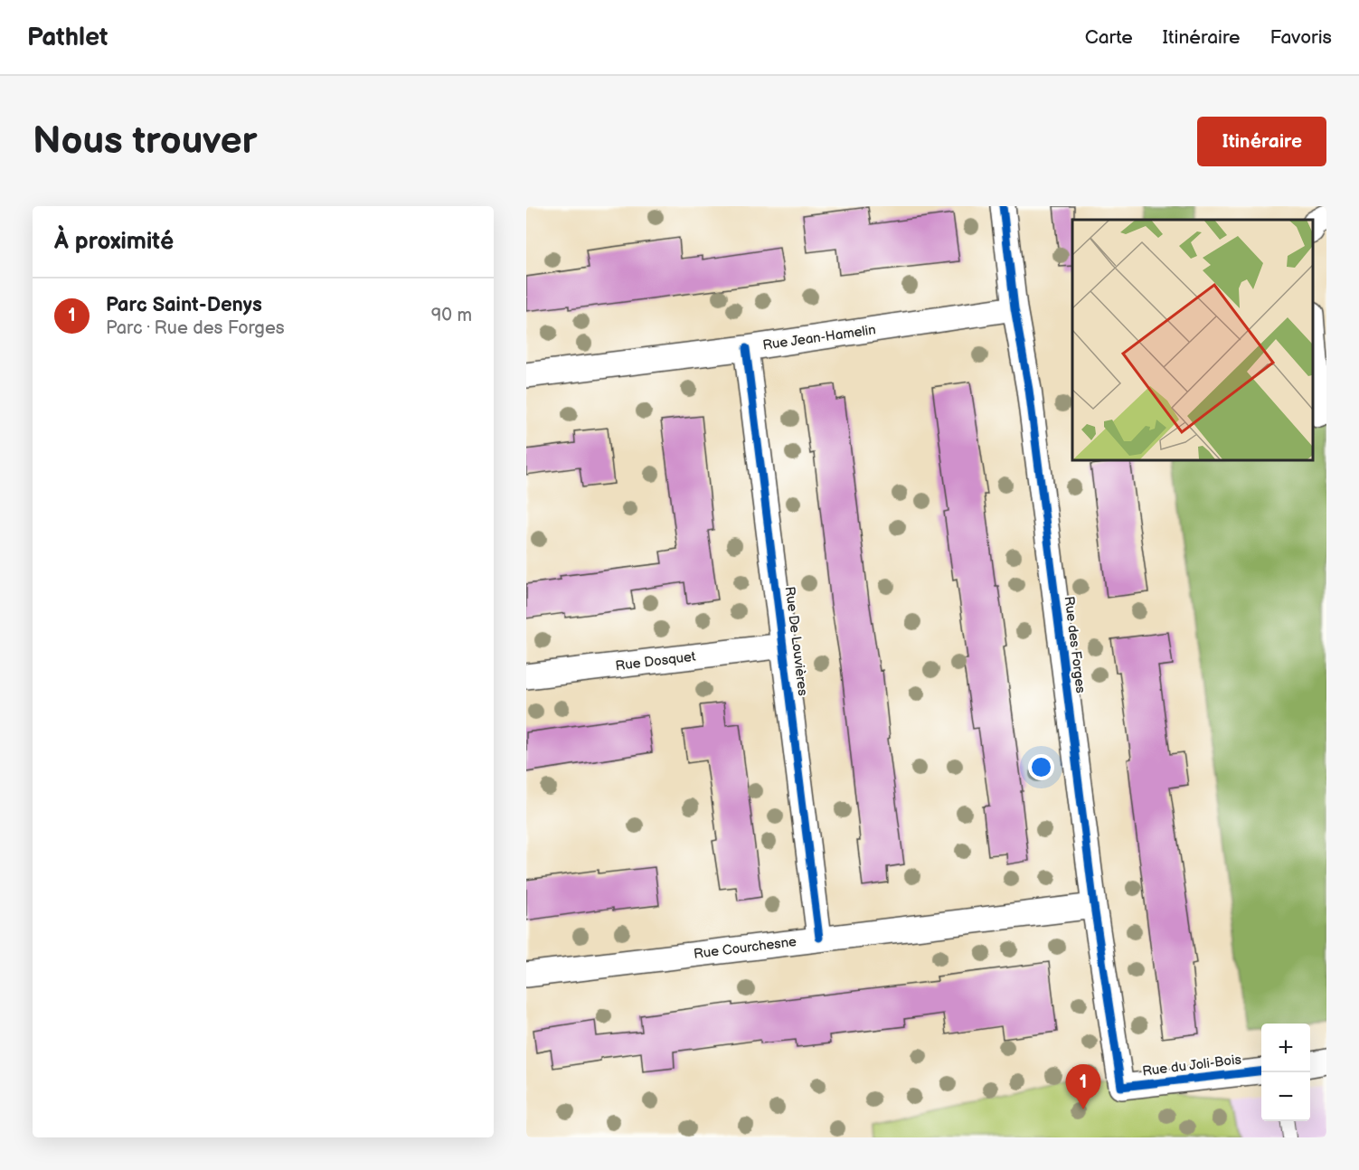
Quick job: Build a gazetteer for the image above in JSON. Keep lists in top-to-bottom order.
{
  "streets": {
    "street": [
      "Rue Jean-Hamelin",
      "Rue De Louvières",
      "Rue des Forges",
      "Rue Dosquet",
      "Rue Courchesne",
      "Rue du Joli-Bois"
    ]
  },
  "crossings": [
    ["Rue Jean-Hamelin", "Rue De Louvières"],
    ["Rue Jean-Hamelin", "Rue des Forges"],
    ["Rue De Louvières", "Rue Dosquet"],
    ["Rue De Louvières", "Rue Courchesne"],
    ["Rue des Forges", "Rue Courchesne"],
    ["Rue des Forges", "Rue du Joli-Bois"]
  ],
  "page": {
    "header": "Pathlet",
    "nav": ["Carte", "Itinéraire", "Favoris"],
    "buttons": "Itinéraire",
    "title": "Nous trouver",
    "heading": "À proximité",
    "list": [
      {
        "mark": "1",
        "name": "Parc Saint-Denys",
        "note": "Parc · Rue des Forges",
        "value": "90 m"
      }
    ],
    "map_buttons": ["+", "−"],
    "pins": "1"
  }
}
